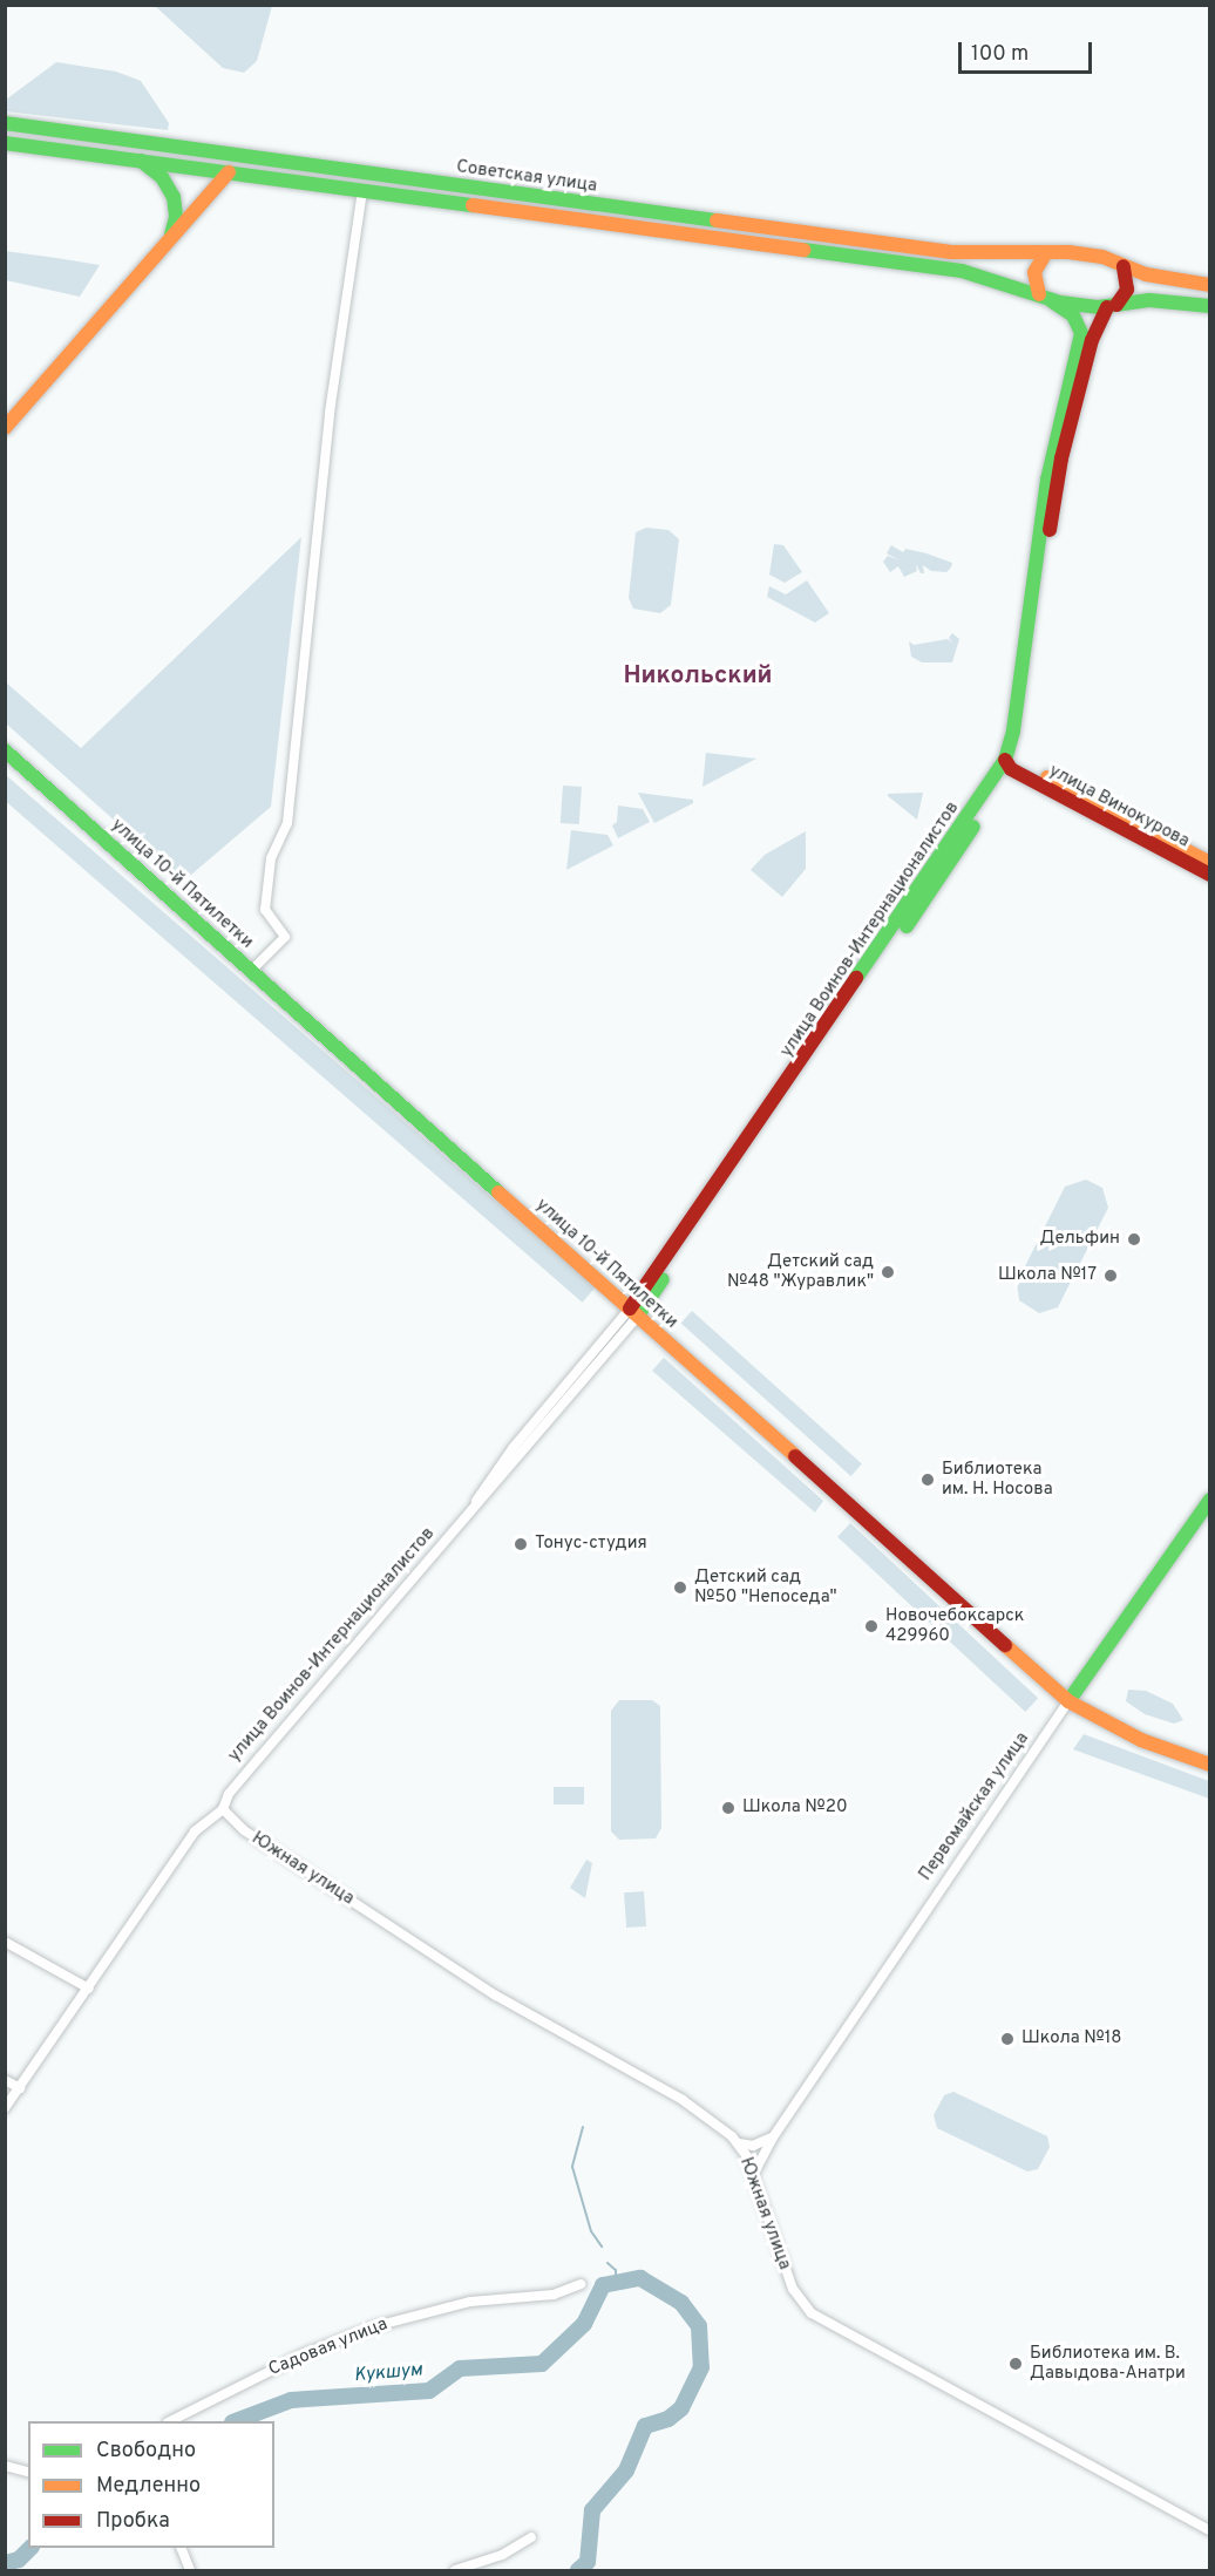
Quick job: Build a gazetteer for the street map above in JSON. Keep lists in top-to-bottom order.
{
  "streets": {
    "main road": [
      "Советская улица",
      "улица Винокурова",
      "улица 10-й Пятилетки",
      "улица Воинов-Интернационалистов",
      "Первомайская улица"
    ],
    "street": ["Южная улица", "Садовая улица"]
  },
  "crossings": [
    ["Советская улица", "улица Воинов-Интернационалистов"],
    ["улица Винокурова", "улица Воинов-Интернационалистов"],
    ["улица 10-й Пятилетки", "улица Воинов-Интернационалистов"],
    ["улица 10-й Пятилетки", "Первомайская улица"],
    ["улица Воинов-Интернационалистов", "Южная улица"],
    ["Первомайская улица", "Южная улица"]
  ],
  "districts": ["Никольский"],
  "water": ["Кукшум"],
  "places": [
    "Дельфин",
    "Детский сад №48 \"Журавлик\"",
    "Школа №17",
    "Библиотека им. Н. Носова",
    "Тонус-студия",
    "Детский сад №50 \"Непоседа\"",
    "Новочебоксарск 429960",
    "Школа №20",
    "Школа №18",
    "Библиотека им. В. Давыдова-Анатри"
  ],
  "legend": ["Свободно", "Медленно", "Пробка"],
  "scale_bar": "100 m"
}
